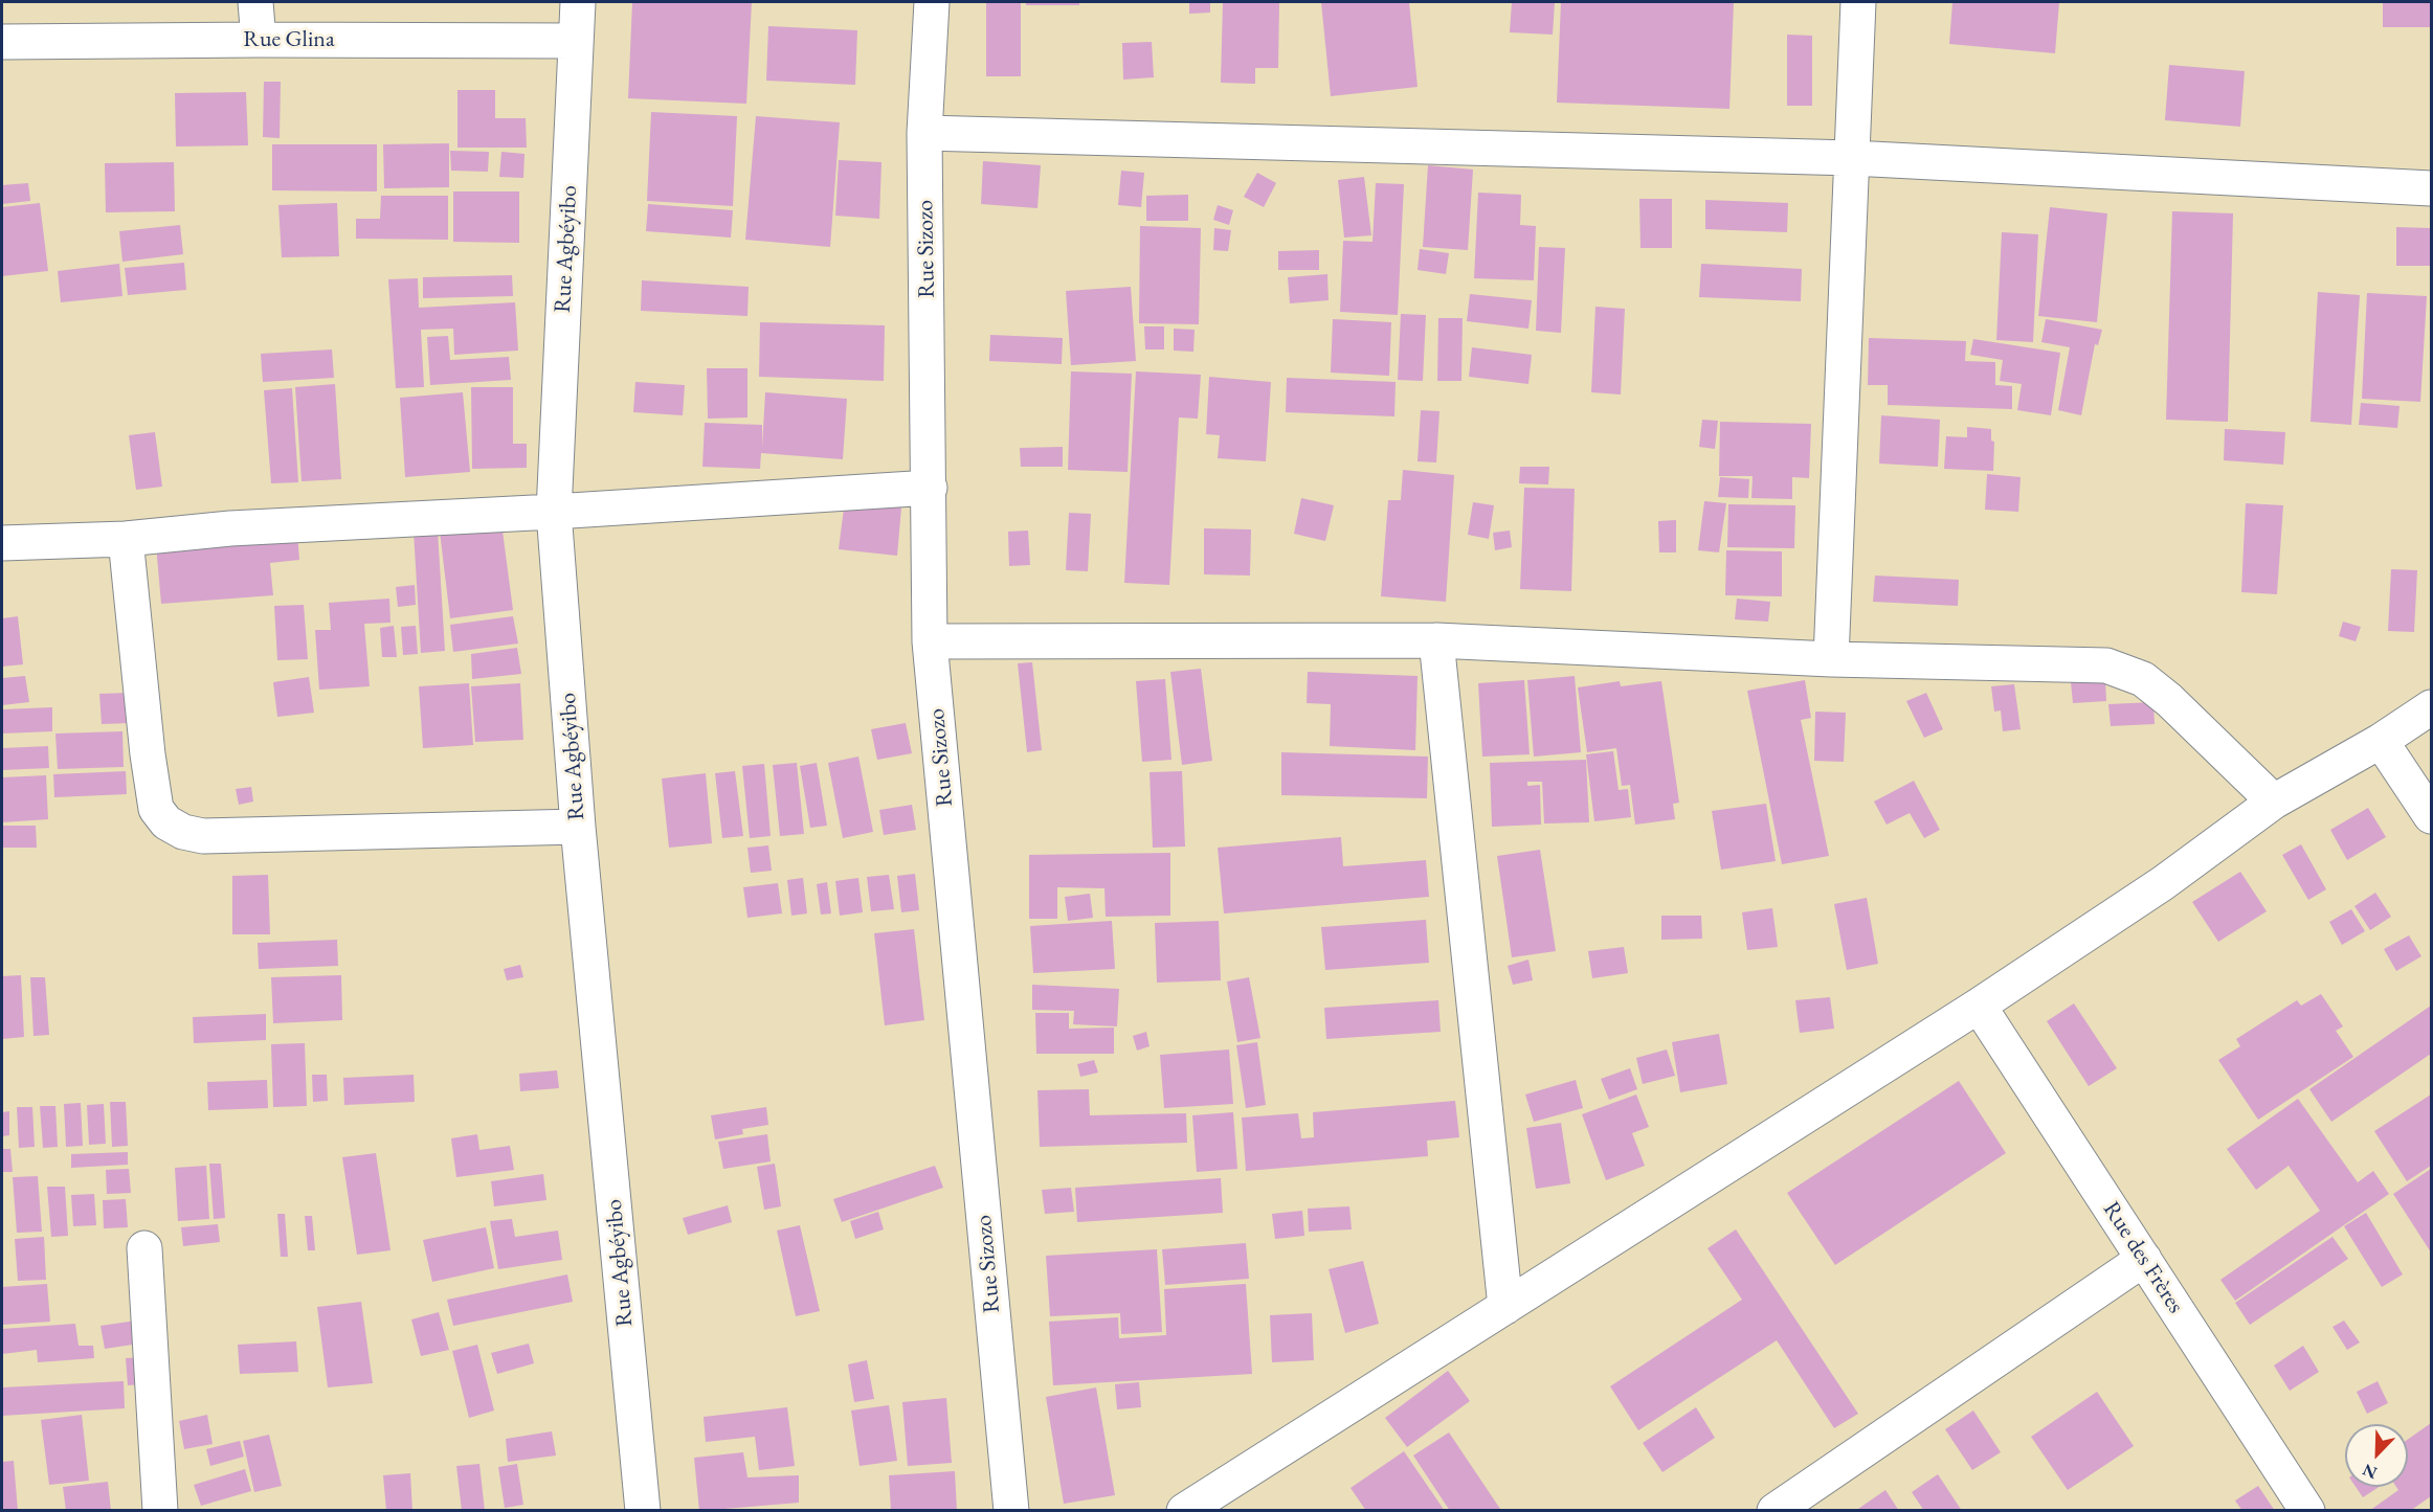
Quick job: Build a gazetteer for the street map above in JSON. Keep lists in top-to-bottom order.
{
  "streets": {
    "street": [
      "Rue Glina",
      "Rue Agbéyibo",
      "Rue Sizozo",
      "Rue des Frères"
    ]
  },
  "crossings": [
    ["Rue Glina", "Rue Agbéyibo"]
  ],
  "north": "bottom left"
}
